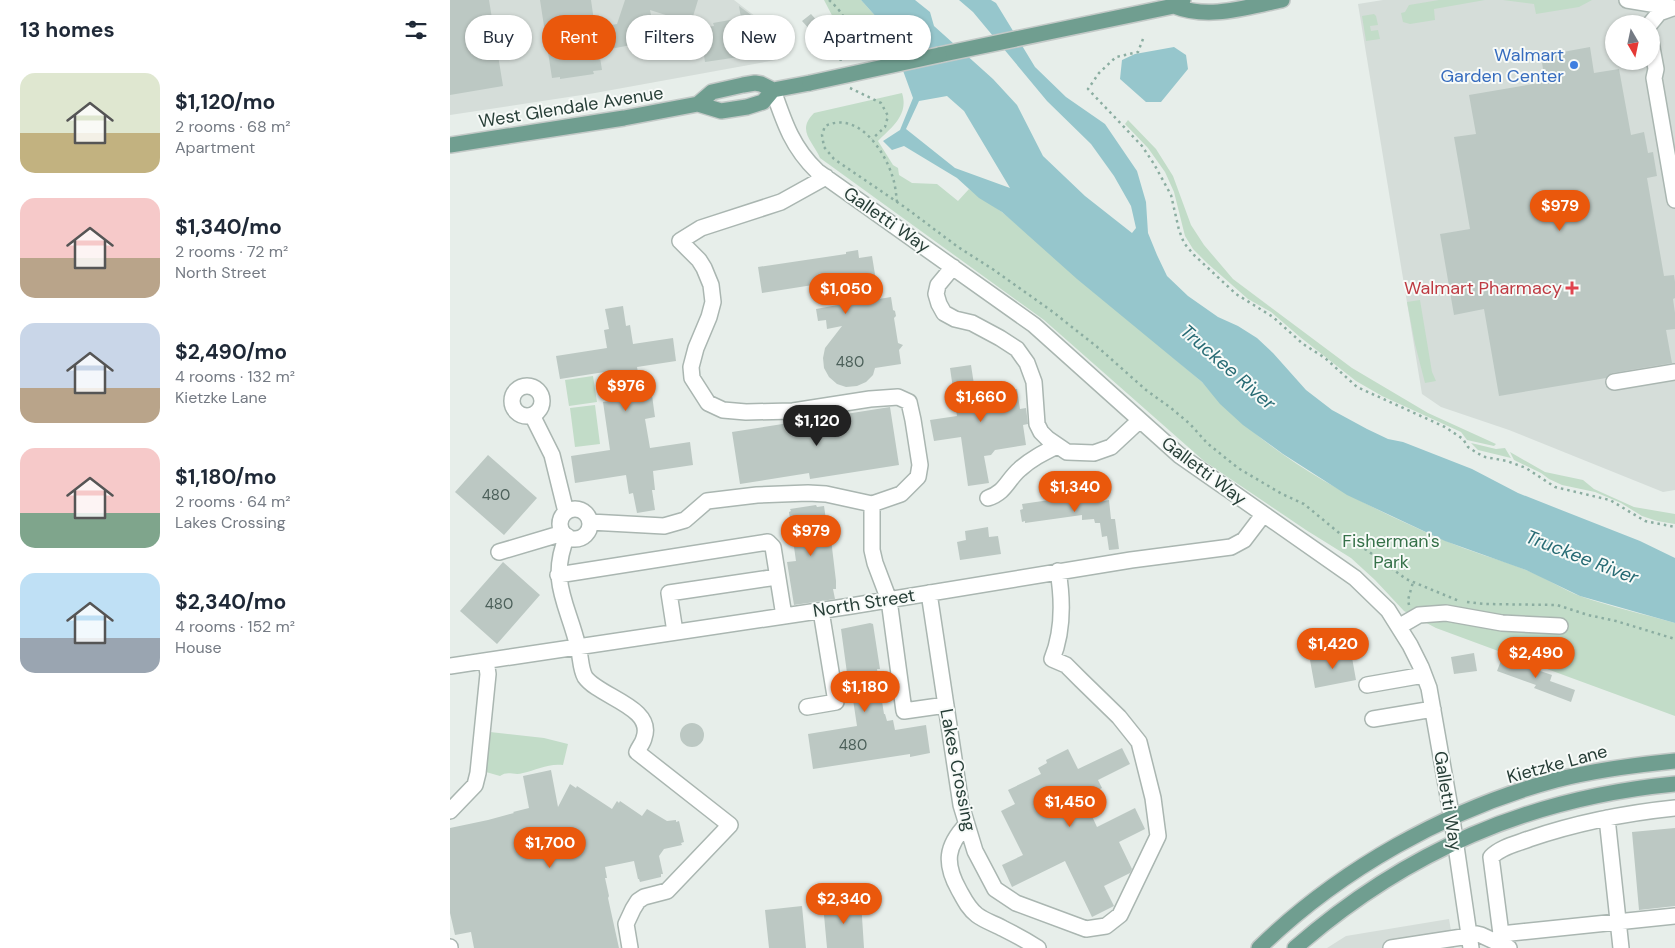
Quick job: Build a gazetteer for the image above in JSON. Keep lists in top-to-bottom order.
{
  "streets": {
    "main road": ["West Glendale Avenue", "Kietzke Lane"],
    "street": ["Galletti Way", "North Street", "Lakes Crossing"]
  },
  "crossings": [
    ["West Glendale Avenue", "Galletti Way"],
    ["Galletti Way", "North Street"],
    ["Galletti Way", "Kietzke Lane"],
    ["North Street", "Lakes Crossing"]
  ],
  "water": ["Truckee River"],
  "parks": ["Fisherman's Park"],
  "places": {
    "other": ["Walmart Garden Center"],
    "health": ["Walmart Pharmacy"]
  },
  "house_numbers": [
    "480",
    "480",
    "480",
    "480"
  ],
  "north": "bottom",
  "page": {
    "heading": "13 homes",
    "chip": [
      "Buy",
      "Rent",
      "Filters",
      "New",
      "Apartment"
    ],
    "list": [
      {
        "name": "$1,120/mo",
        "note": "2 rooms · 68 m² · Apartment"
      },
      {
        "name": "$1,340/mo",
        "note": "2 rooms · 72 m² · North Street"
      },
      {
        "name": "$2,490/mo",
        "note": "4 rooms · 132 m² · Kietzke Lane"
      },
      {
        "name": "$1,180/mo",
        "note": "2 rooms · 64 m² · Lakes Crossing"
      },
      {
        "name": "$2,340/mo",
        "note": "4 rooms · 152 m² · House"
      }
    ],
    "price": [
      "$979",
      "$1,050",
      "$976",
      "$1,660",
      "$1,120",
      "$1,340",
      "$979",
      "$1,420",
      "$2,490",
      "$1,180",
      "$1,450",
      "$1,700",
      "$2,340"
    ]
  }
}
